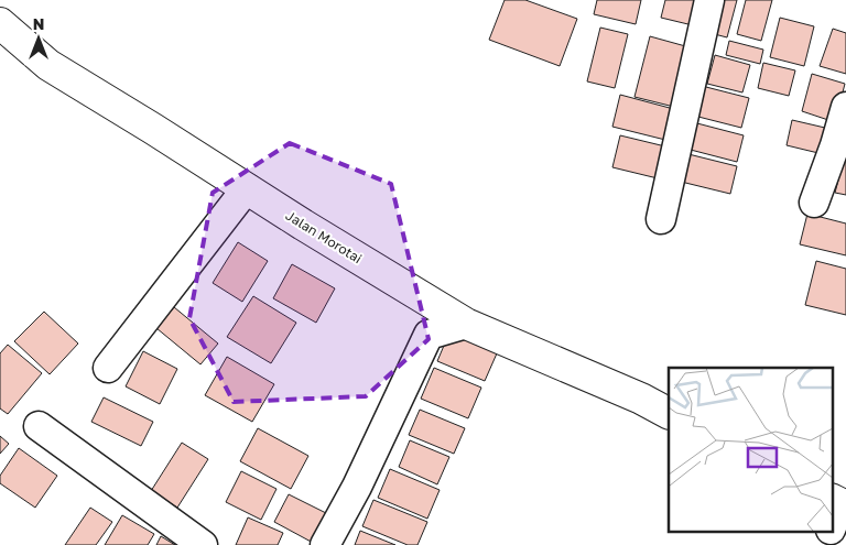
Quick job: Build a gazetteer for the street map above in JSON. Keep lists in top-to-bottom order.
{
  "streets": {
    "street": ["Jalan Morotai"]
  },
  "north": "top"
}
